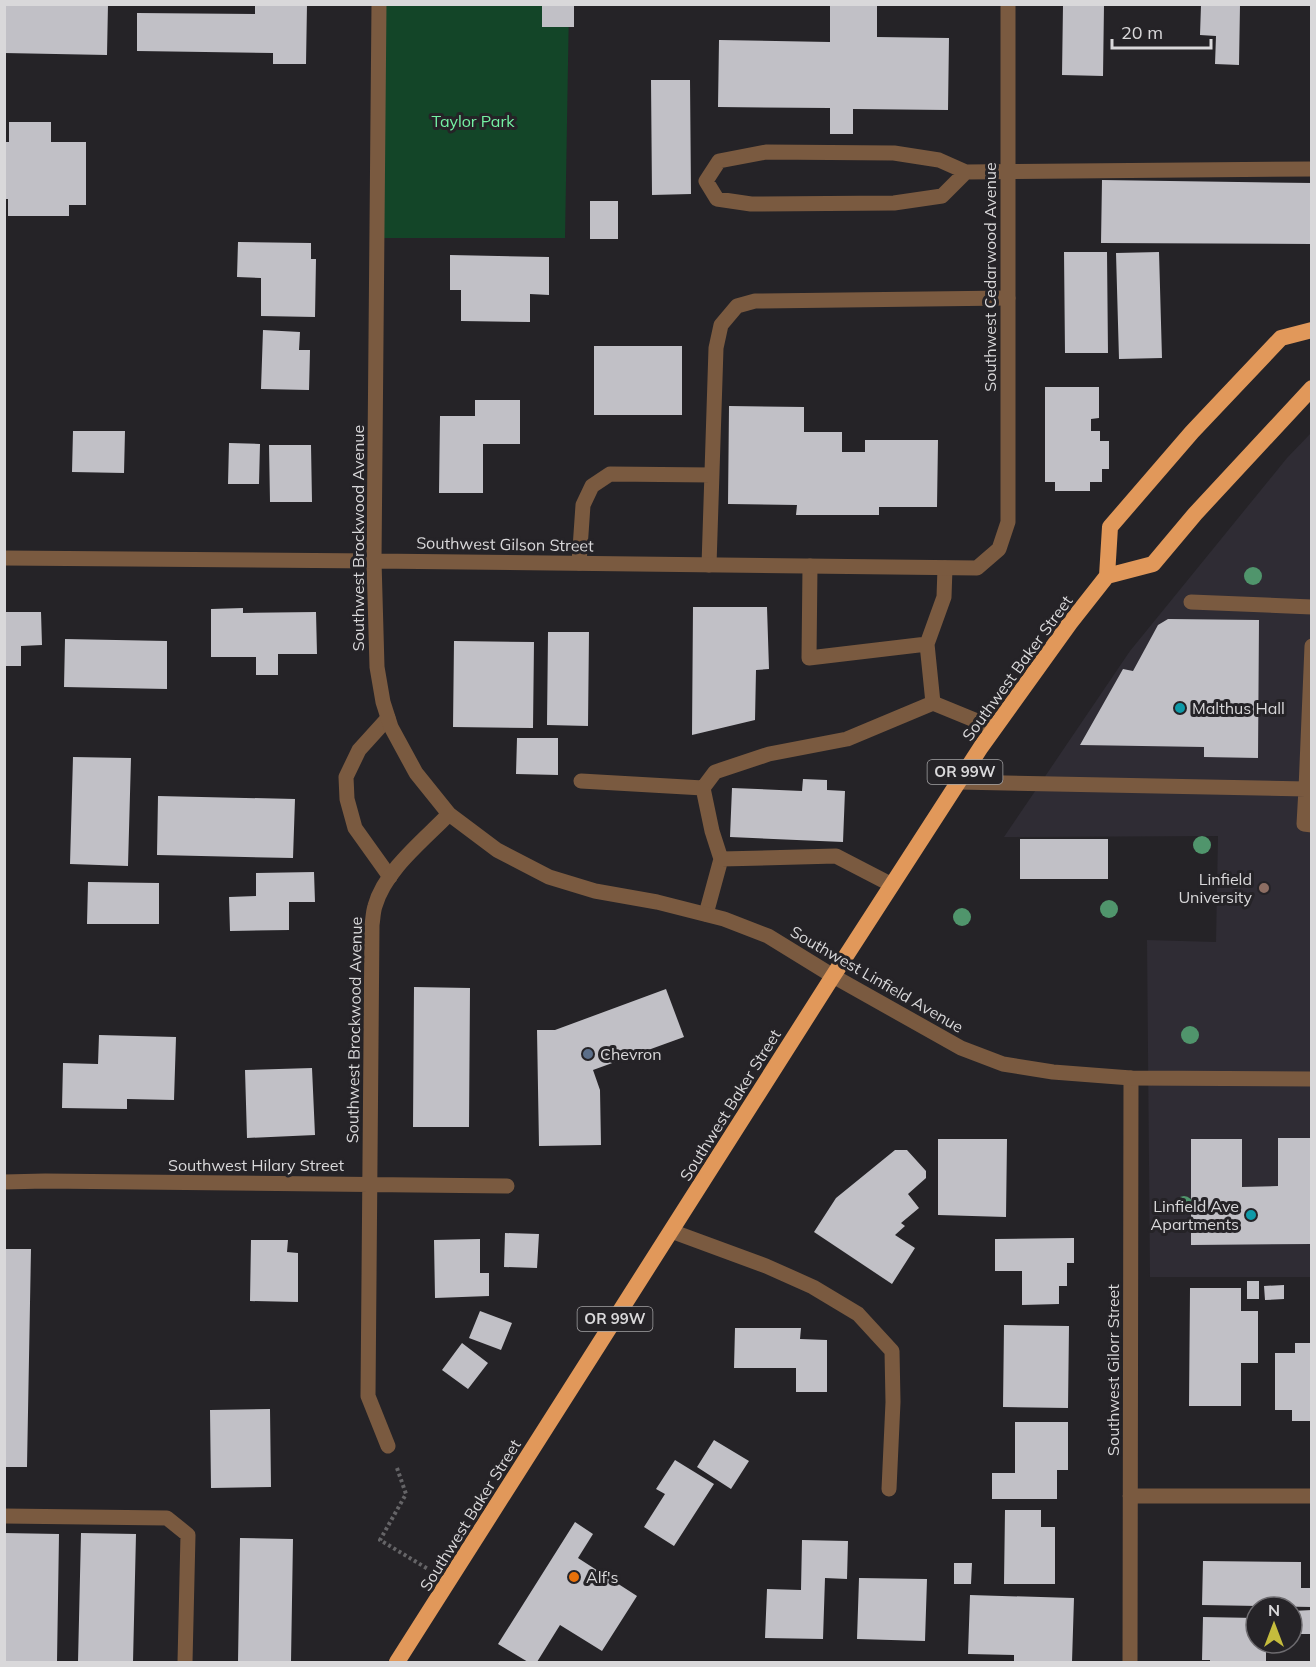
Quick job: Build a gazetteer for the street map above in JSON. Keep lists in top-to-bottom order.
{
  "streets": {
    "highway": ["Southwest Baker Street", "OR 99W"],
    "street": [
      "Southwest Cedarwood Avenue",
      "Southwest Brockwood Avenue",
      "Southwest Gilson Street",
      "Southwest Linfield Avenue",
      "Southwest Hilary Street",
      "Southwest Gilorr Street"
    ]
  },
  "crossings": [
    ["Southwest Cedarwood Avenue", "Southwest Gilson Street"],
    ["Southwest Brockwood Avenue", "Southwest Gilson Street"],
    ["Southwest Brockwood Avenue", "Southwest Linfield Avenue"],
    ["Southwest Brockwood Avenue", "Southwest Hilary Street"],
    ["Southwest Baker Street", "Southwest Linfield Avenue"],
    ["Southwest Linfield Avenue", "Southwest Gilorr Street"]
  ],
  "parks": ["Taylor Park"],
  "places": [
    "Malthus Hall",
    "Linfield University",
    "Chevron",
    "Linfield Ave Apartments",
    "Alf's"
  ],
  "scale_bar": "20 m",
  "north": "top"
}
